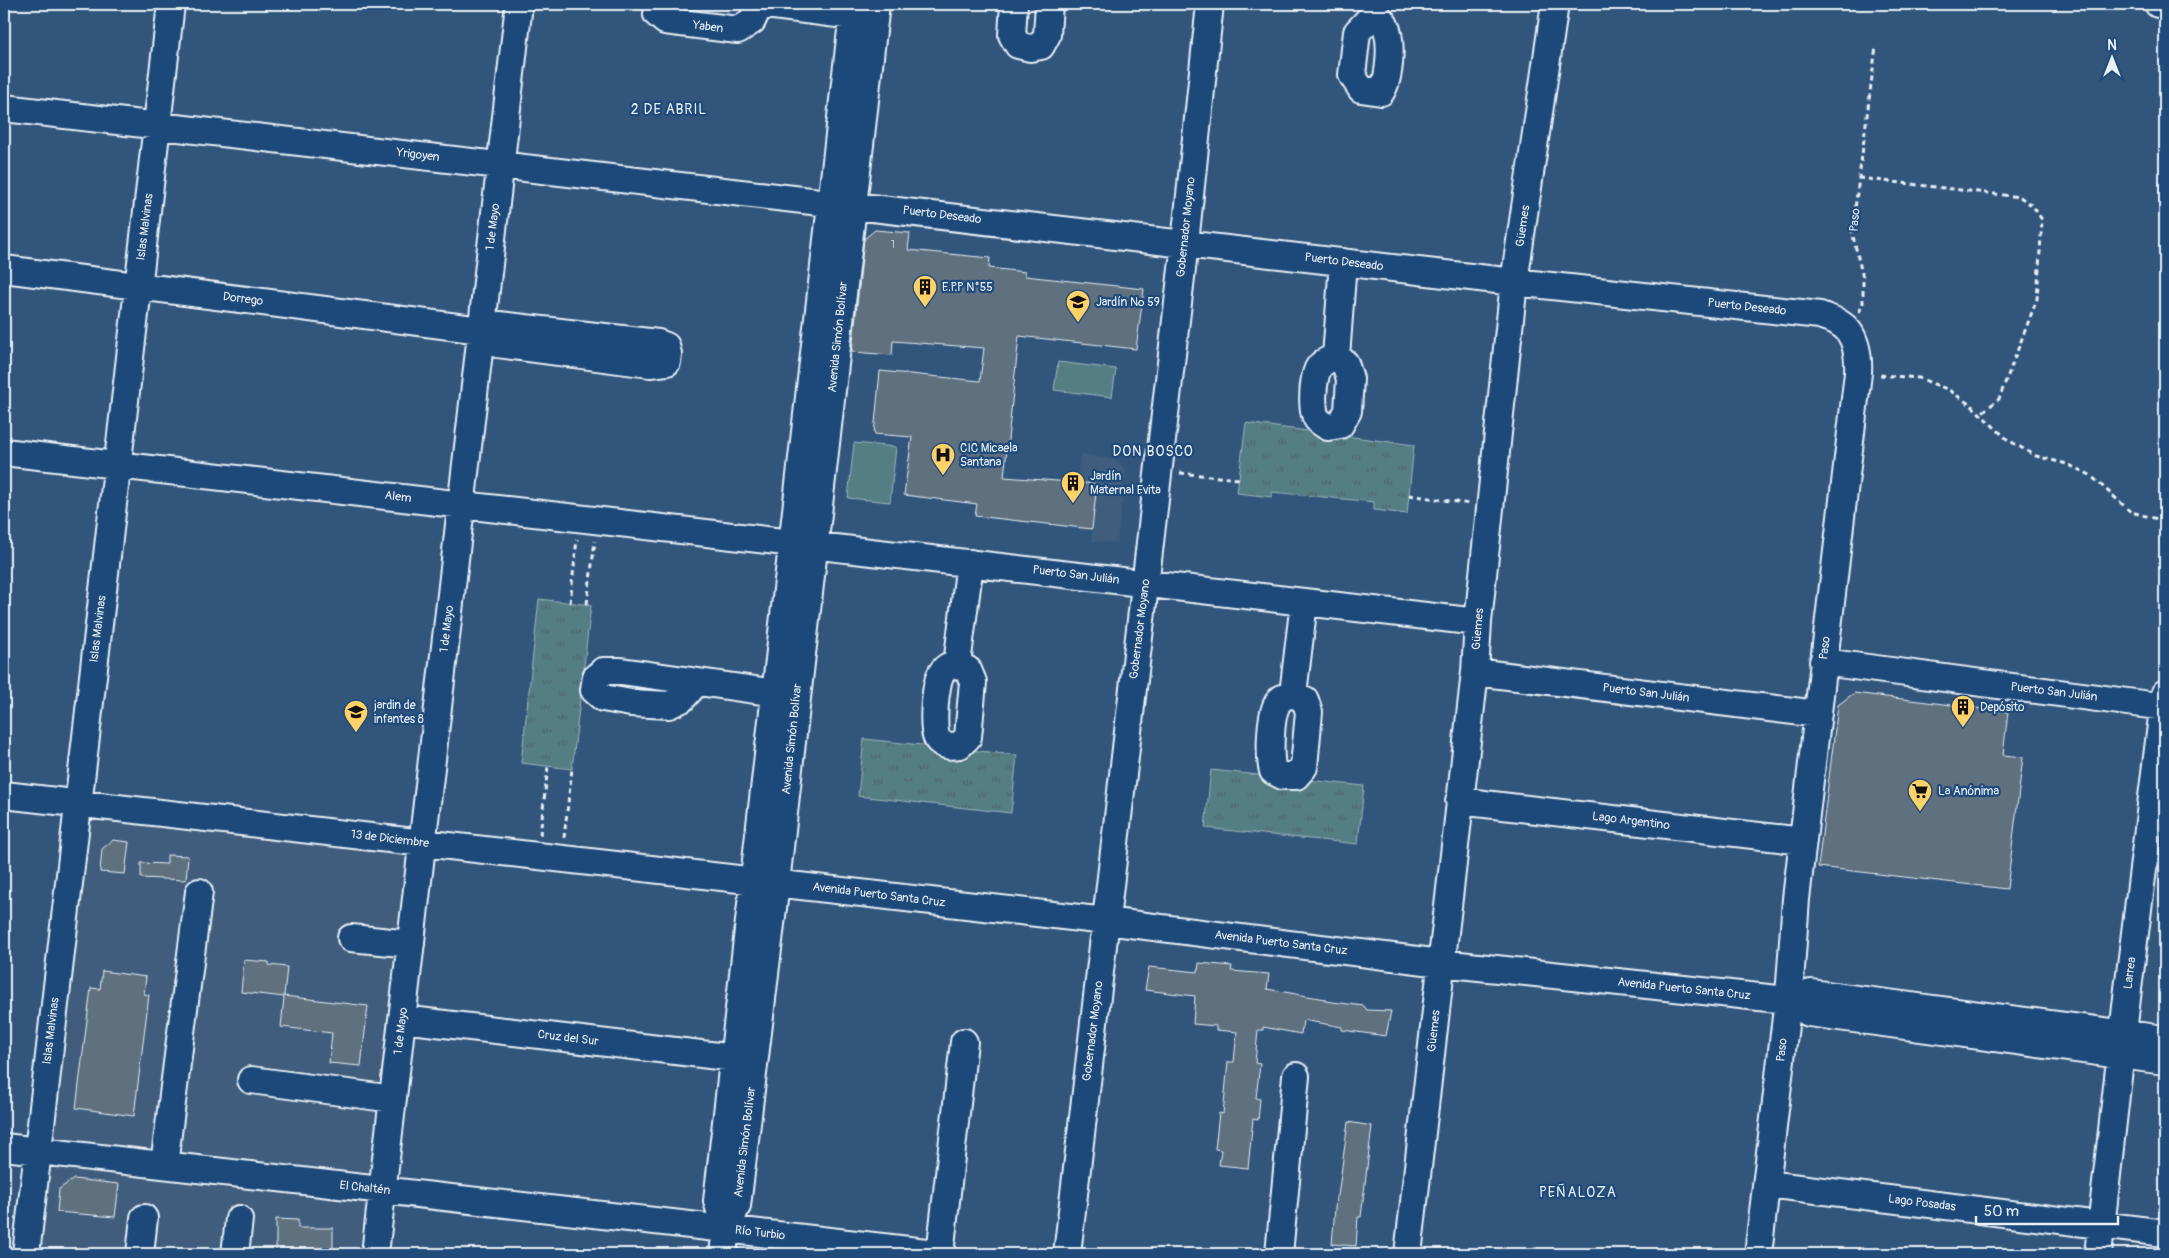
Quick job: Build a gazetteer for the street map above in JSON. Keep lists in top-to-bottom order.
{
  "streets": {
    "street": [
      "Yaben",
      "Yrigoyen",
      "Puerto Deseado",
      "Paso",
      "Güemes",
      "Islas Malvinas",
      "1 de Mayo",
      "Gobernador Moyano",
      "Dorrego",
      "Avenida Simón Bolívar",
      "Alem",
      "Puerto San Julián",
      "Lago Argentino",
      "13 de Diciembre",
      "Avenida Puerto Santa Cruz",
      "Larrea",
      "Cruz del Sur",
      "El Chaltén",
      "Lago Posadas",
      "Río Turbio"
    ]
  },
  "crossings": [
    ["Yaben", "Avenida Simón Bolívar"],
    ["Yrigoyen", "Puerto Deseado"],
    ["Yrigoyen", "Islas Malvinas"],
    ["Yrigoyen", "1 de Mayo"],
    ["Yrigoyen", "Avenida Simón Bolívar"],
    ["Puerto Deseado", "Paso"],
    ["Puerto Deseado", "Güemes"],
    ["Puerto Deseado", "Gobernador Moyano"],
    ["Puerto Deseado", "Avenida Simón Bolívar"],
    ["Paso", "Puerto San Julián"],
    ["Paso", "Lago Argentino"],
    ["Paso", "Avenida Puerto Santa Cruz"],
    ["Paso", "Lago Posadas"],
    ["Güemes", "Puerto San Julián"],
    ["Güemes", "Lago Argentino"],
    ["Güemes", "Avenida Puerto Santa Cruz"],
    ["Islas Malvinas", "Dorrego"],
    ["Islas Malvinas", "Alem"],
    ["Islas Malvinas", "13 de Diciembre"],
    ["Islas Malvinas", "El Chaltén"],
    ["1 de Mayo", "Dorrego"],
    ["1 de Mayo", "Alem"],
    ["1 de Mayo", "13 de Diciembre"],
    ["1 de Mayo", "Cruz del Sur"],
    ["1 de Mayo", "El Chaltén"],
    ["Gobernador Moyano", "Puerto San Julián"],
    ["Gobernador Moyano", "Avenida Puerto Santa Cruz"],
    ["Avenida Simón Bolívar", "Alem"],
    ["Avenida Simón Bolívar", "Puerto San Julián"],
    ["Avenida Simón Bolívar", "13 de Diciembre"],
    ["Avenida Simón Bolívar", "Avenida Puerto Santa Cruz"],
    ["Avenida Simón Bolívar", "Cruz del Sur"],
    ["Avenida Simón Bolívar", "El Chaltén"],
    ["Avenida Simón Bolívar", "Río Turbio"],
    ["Alem", "Puerto San Julián"],
    ["Puerto San Julián", "Larrea"],
    ["13 de Diciembre", "Avenida Puerto Santa Cruz"],
    ["Avenida Puerto Santa Cruz", "Larrea"],
    ["Larrea", "Lago Posadas"],
    ["El Chaltén", "Río Turbio"]
  ],
  "districts": ["2 DE ABRIL", "DON BOSCO", "PEÑALOZA"],
  "places": {
    "building": ["E.P.P N°55", "Jardín Maternal Evita", "Depósito"],
    "school or university": ["Jardín Nº 59", "jardin de infantes 8"],
    "hospital": ["CIC Micaela Santana"],
    "supermarket": ["La Anónima"]
  },
  "house_numbers": ["1"],
  "scale_bar": "50 m",
  "north": "top"
}
